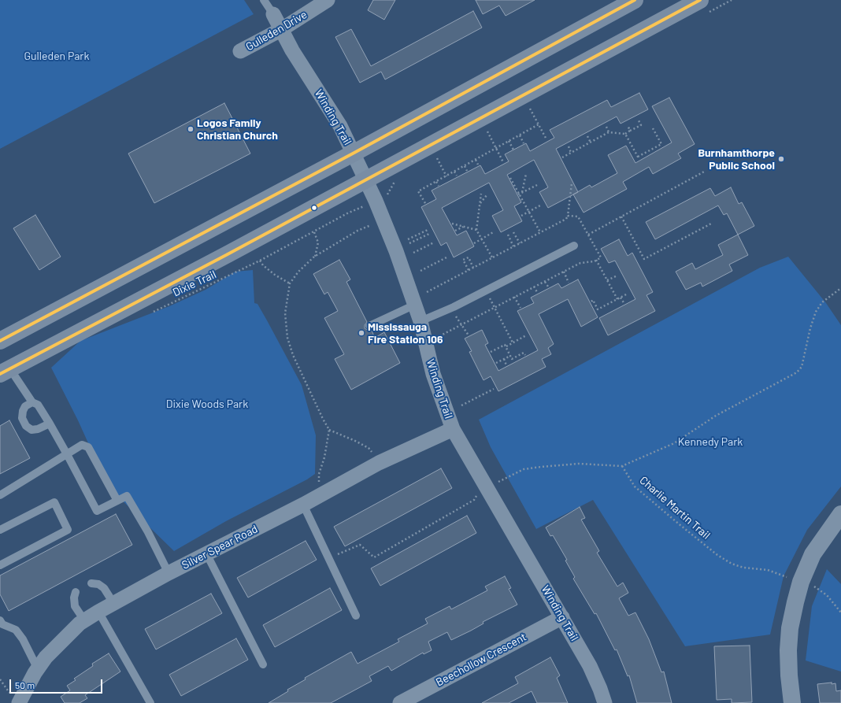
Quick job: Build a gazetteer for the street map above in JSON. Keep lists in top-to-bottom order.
{
  "streets": {
    "street": [
      "Gulleden Drive",
      "Winding Trail",
      "Silver Spear Road",
      "Beechollow Crescent"
    ],
    "path": ["Dixie Trail", "Charlie Martin Trail"]
  },
  "crossings": [
    ["Gulleden Drive", "Winding Trail"],
    ["Winding Trail", "Silver Spear Road"],
    ["Winding Trail", "Beechollow Crescent"]
  ],
  "parks": ["Gulleden Park", "Dixie Woods Park", "Kennedy Park"],
  "places": ["Logos Family Christian Church", "Burnhamthorpe Public School", "Mississauga Fire Station 106"],
  "scale_bar": "50 m"
}
